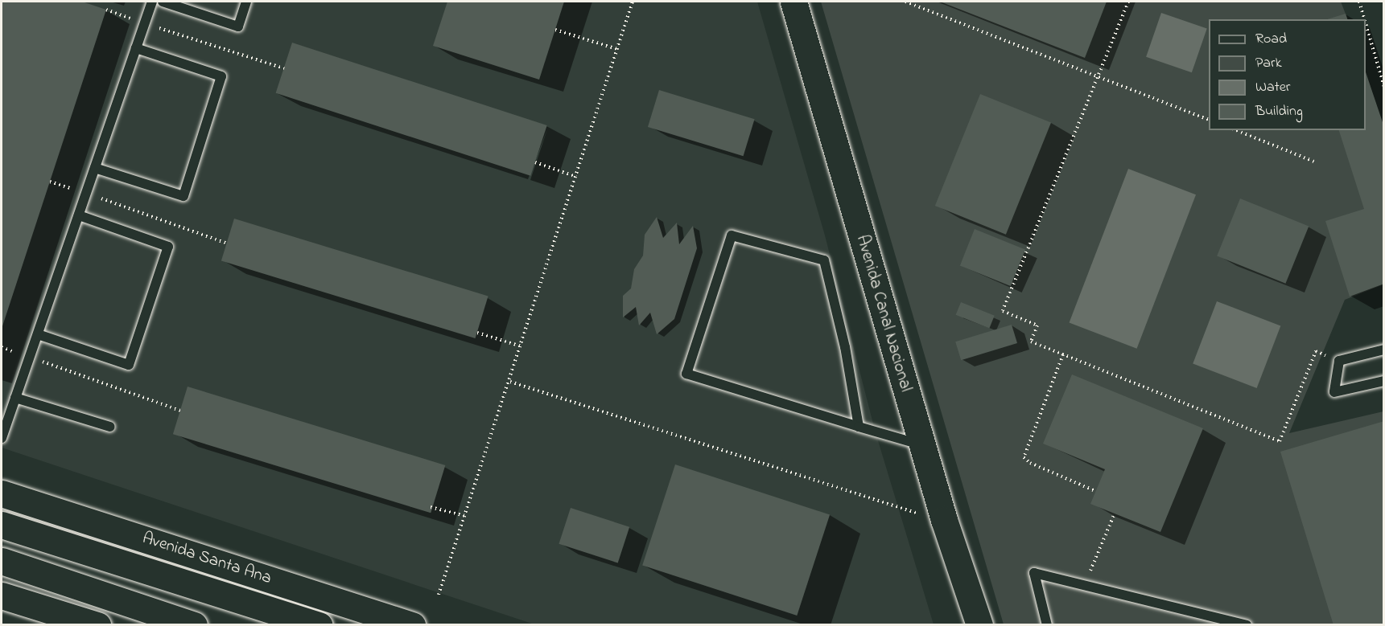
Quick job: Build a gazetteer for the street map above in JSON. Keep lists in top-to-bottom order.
{
  "streets": {
    "street": ["Avenida Canal Nacional", "Avenida Santa Ana"]
  },
  "legend": [
    "Road",
    "Park",
    "Water",
    "Building"
  ]
}
